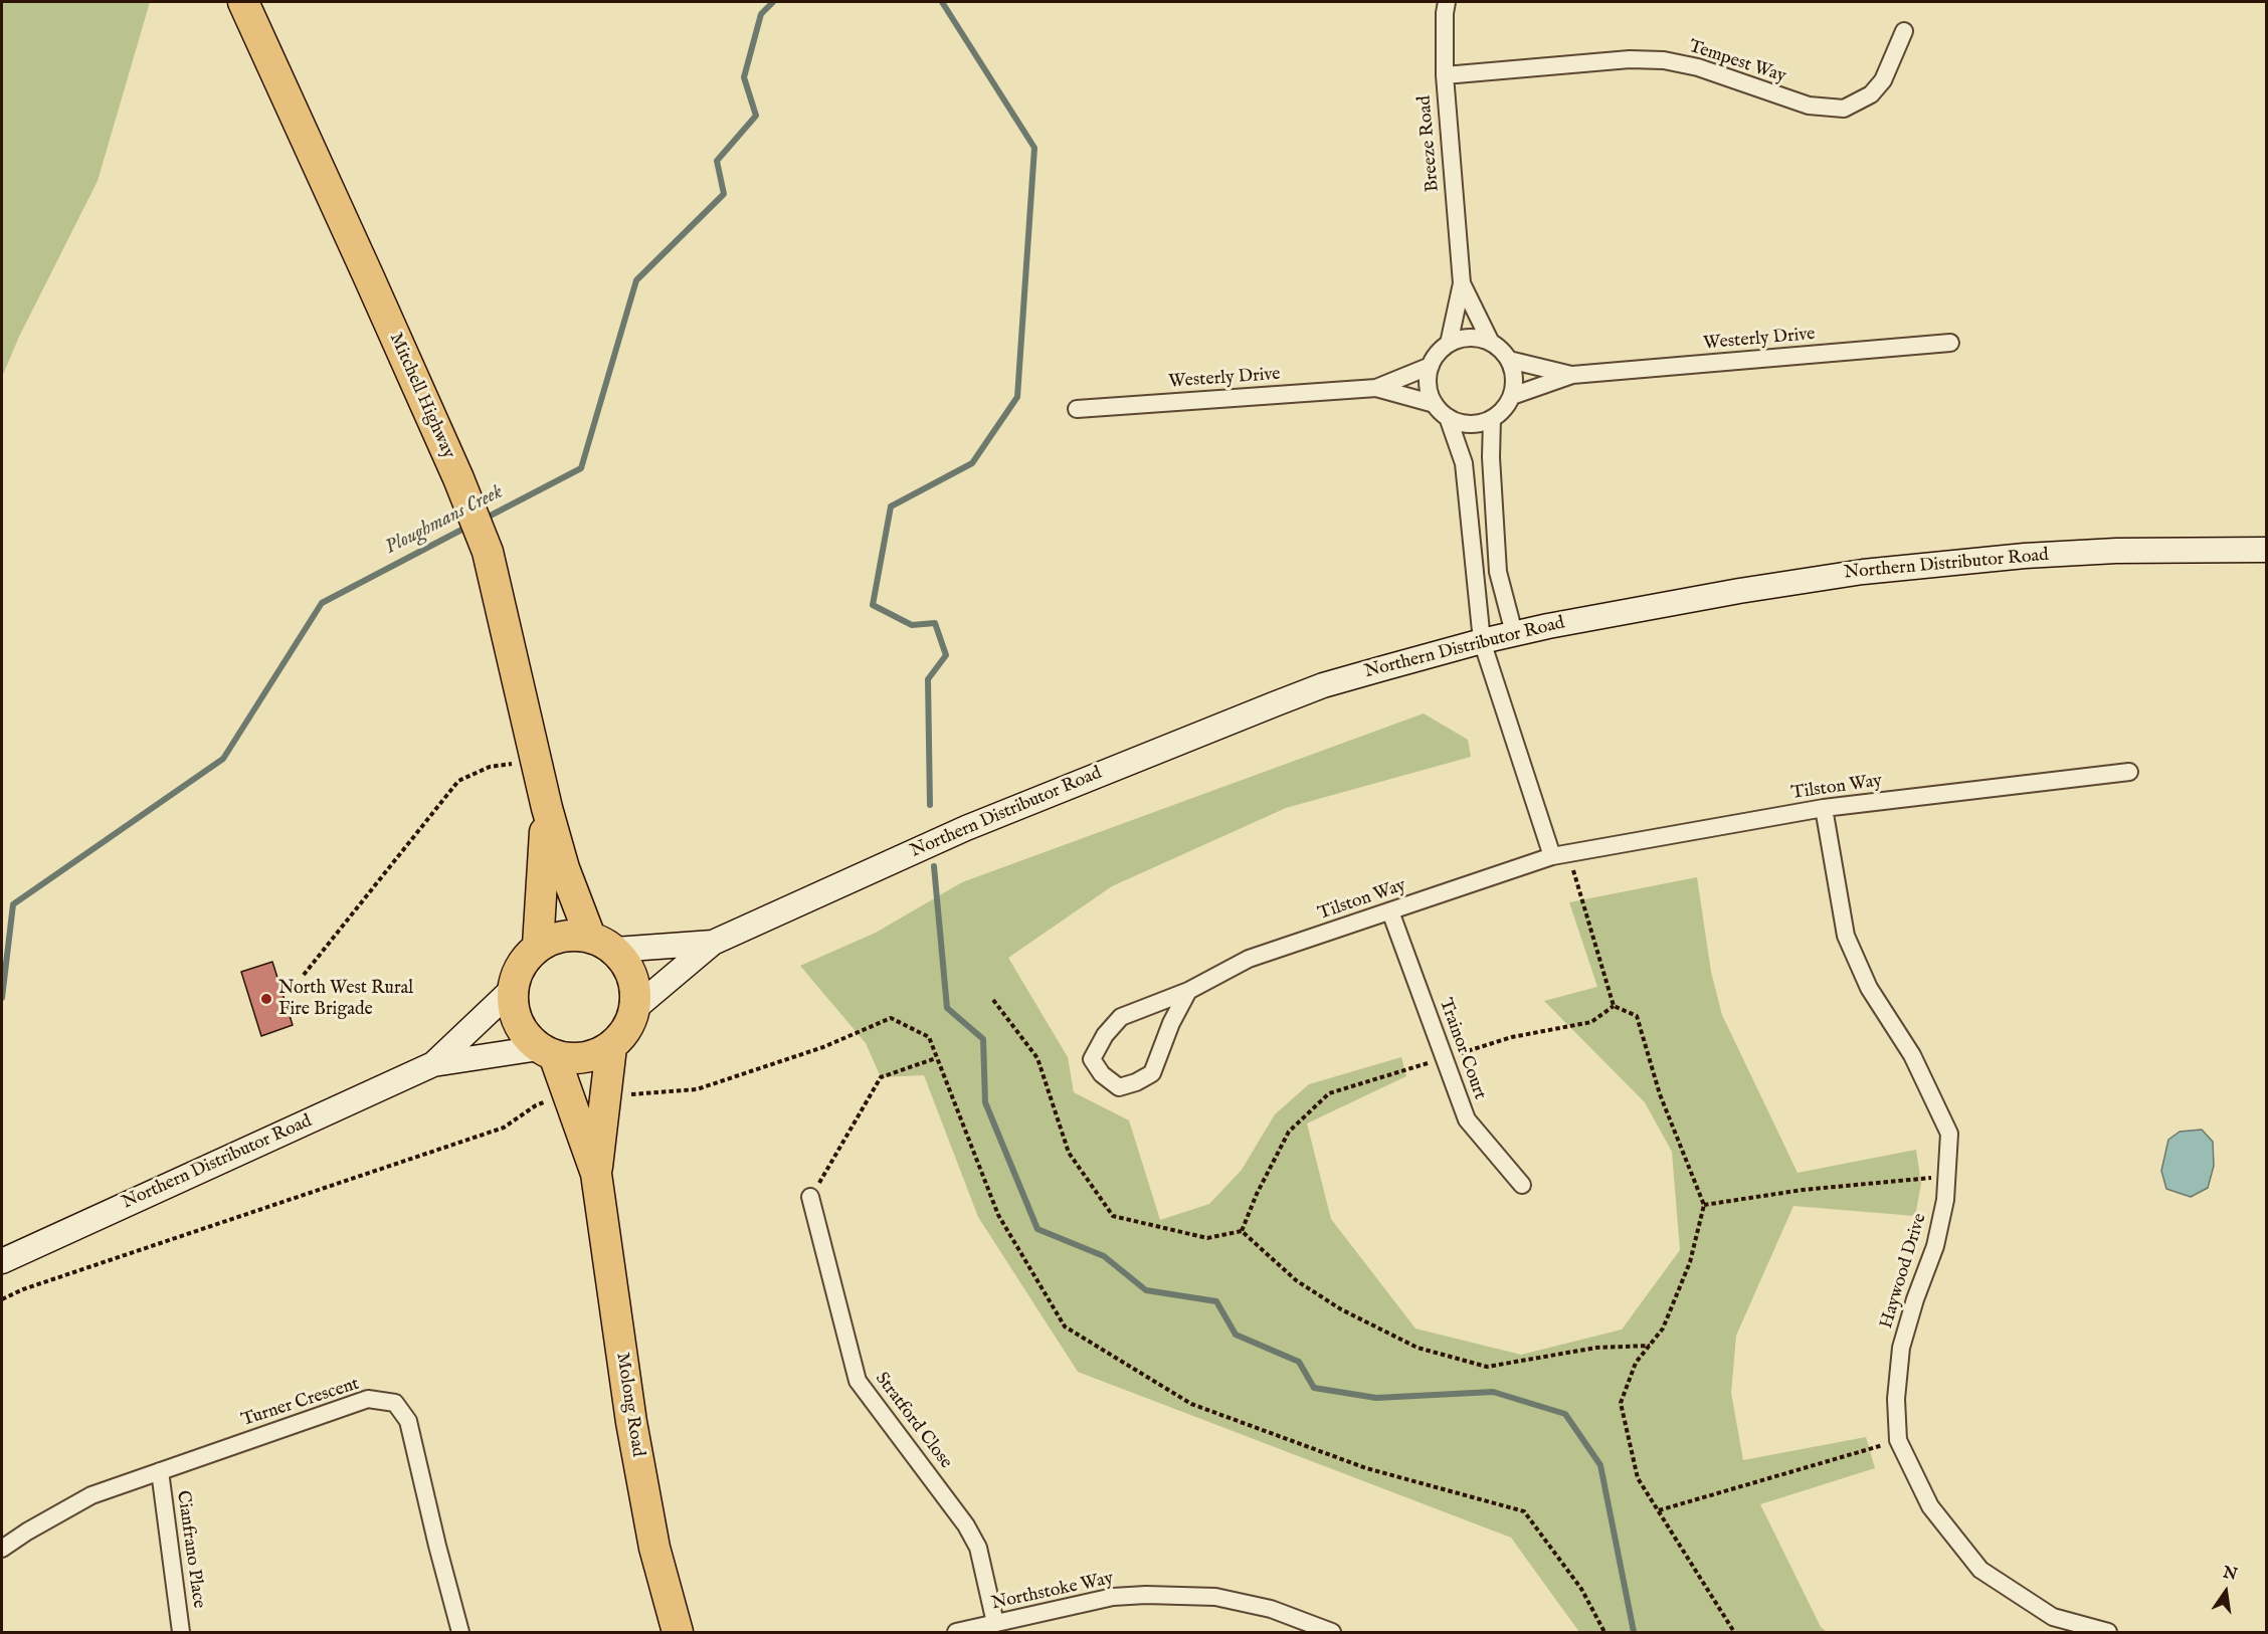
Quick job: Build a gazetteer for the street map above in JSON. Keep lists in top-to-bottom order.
{
  "streets": {
    "highway": ["Mitchell Highway", "Molong Road"],
    "main road": ["Northern Distributor Road"],
    "street": [
      "Tempest Way",
      "Breeze Road",
      "Westerly Drive",
      "Tilston Way",
      "Trainor Court",
      "Haywood Drive",
      "Turner Crescent",
      "Stratford Close",
      "Cianfrano Place",
      "Northstoke Way"
    ]
  },
  "crossings": [
    ["Tempest Way", "Breeze Road"],
    ["Breeze Road", "Westerly Drive"],
    ["Mitchell Highway", "Northern Distributor Road"],
    ["Mitchell Highway", "Molong Road"],
    ["Northern Distributor Road", "Molong Road"],
    ["Tilston Way", "Trainor Court"],
    ["Tilston Way", "Haywood Drive"],
    ["Turner Crescent", "Cianfrano Place"],
    ["Stratford Close", "Northstoke Way"]
  ],
  "water": ["Ploughmans Creek"],
  "places": ["North West Rural Fire Brigade"],
  "north": "top"
}
